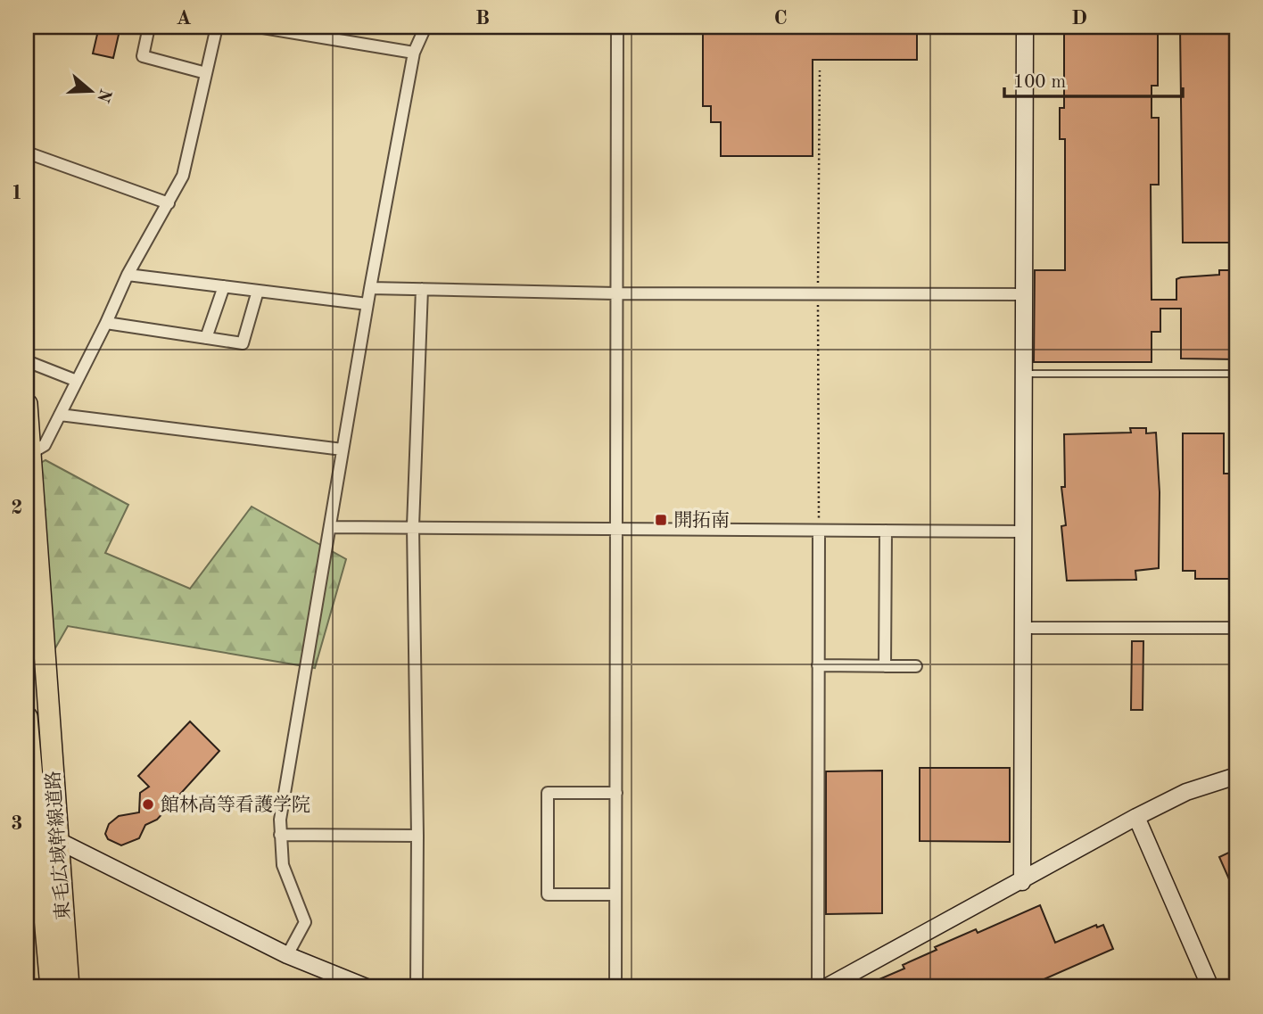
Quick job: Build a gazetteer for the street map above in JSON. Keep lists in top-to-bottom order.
{
  "streets": {
    "highway": ["東毛広域幹線道路"]
  },
  "places": {
    "transit": ["開拓南"],
    "other": ["館林高等看護学院"]
  },
  "scale_bar": "100 m",
  "north": "right",
  "grid": {
    "columns": [
      "A",
      "B",
      "C",
      "D"
    ],
    "rows": ["1", "2", "3"]
  }
}
